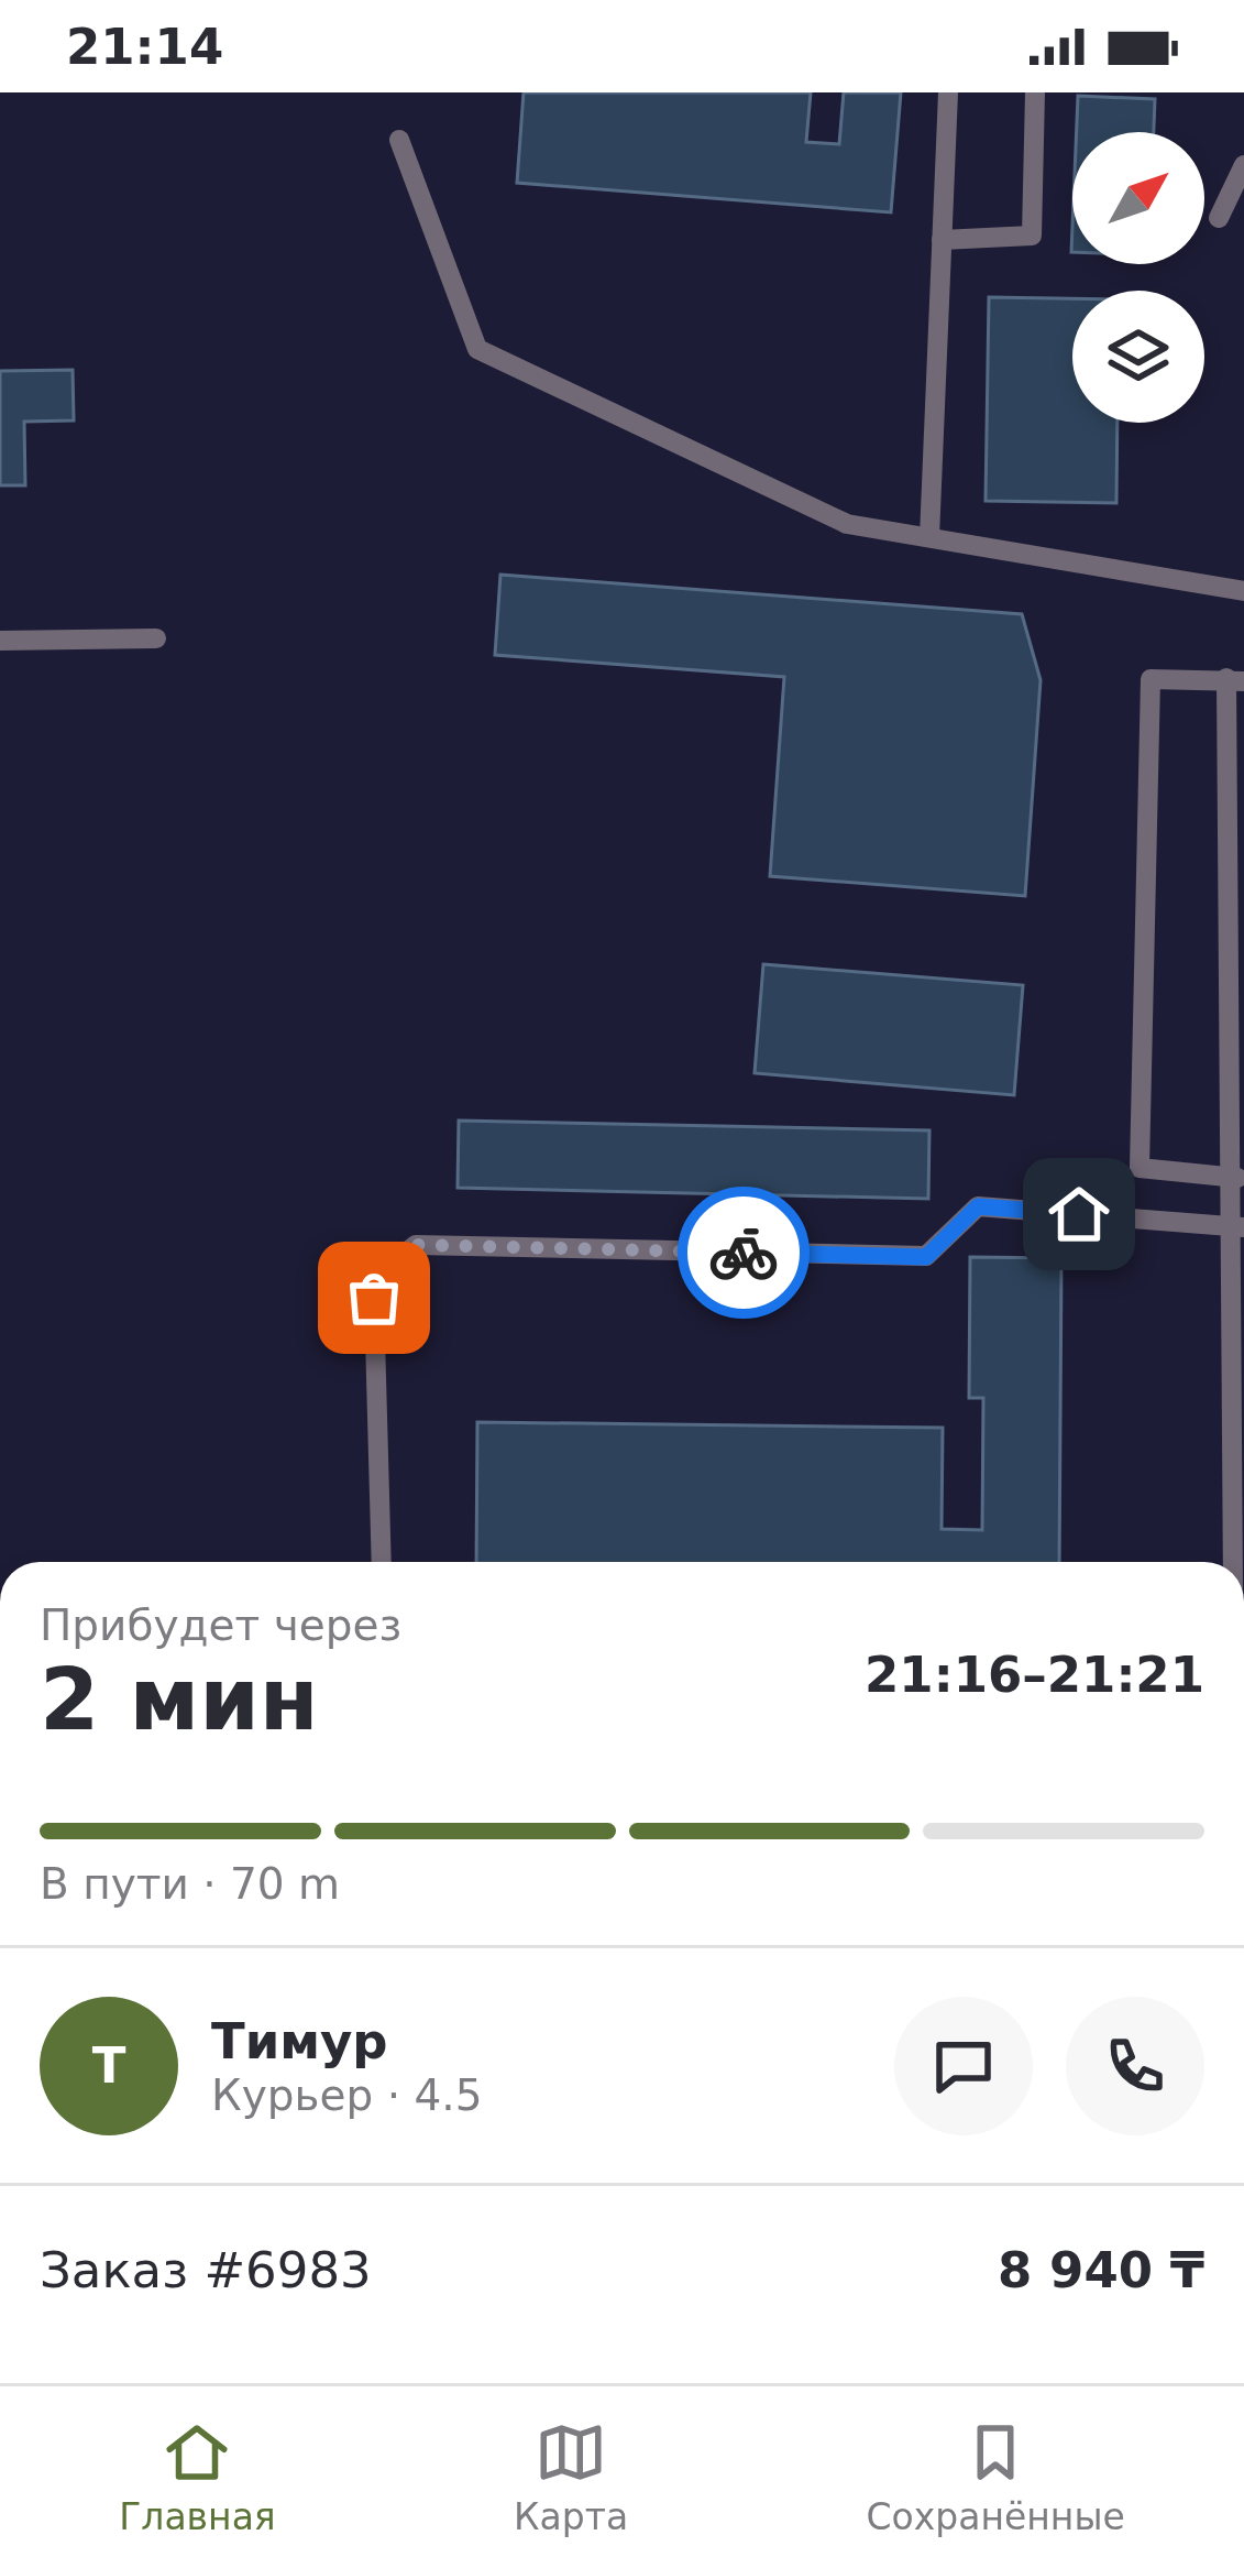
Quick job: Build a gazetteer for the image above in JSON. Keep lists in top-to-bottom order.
{
  "north": "top right",
  "page": {
    "status": "21:14",
    "heading": ["2 мин", "Прибудет через", "21:16–21:21"],
    "panel": [
      "Тимур",
      "Курьер · 4.5",
      "Заказ #6983",
      "8 940 ₸"
    ],
    "bar": "В пути · 70 m",
    "round": "Т",
    "tabs": ["Главная", "Карта", "Сохранённые"]
  }
}
